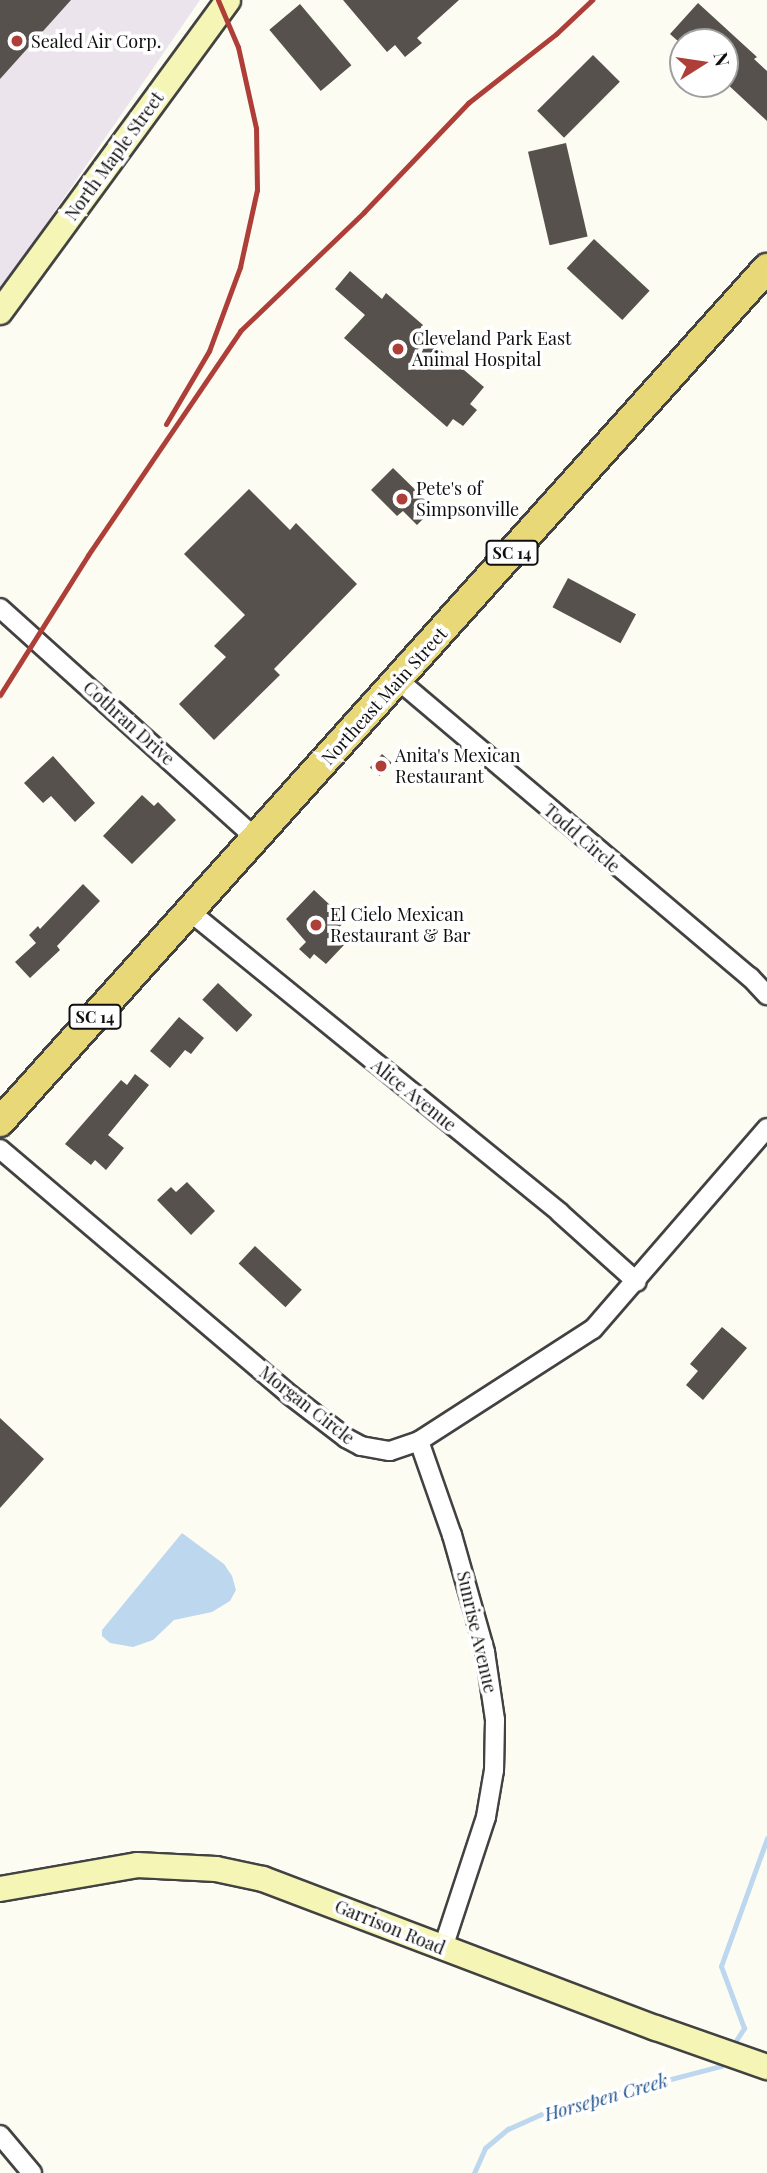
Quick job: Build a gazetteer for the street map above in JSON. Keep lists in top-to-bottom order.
{
  "streets": {
    "main road": ["SC 14", "Northeast Main Street"],
    "street": [
      "North Maple Street",
      "Cothran Drive",
      "Todd Circle",
      "Alice Avenue",
      "Morgan Circle",
      "Sunrise Avenue",
      "Garrison Road"
    ]
  },
  "crossings": [
    ["Northeast Main Street", "Cothran Drive"],
    ["Northeast Main Street", "Todd Circle"],
    ["Northeast Main Street", "Alice Avenue"],
    ["Alice Avenue", "Morgan Circle"],
    ["Morgan Circle", "Sunrise Avenue"],
    ["Sunrise Avenue", "Garrison Road"]
  ],
  "water": ["Horsepen Creek"],
  "places": [
    "Sealed Air Corp.",
    "Cleveland Park East Animal Hospital",
    "Pete's of Simpsonville",
    "Anita's Mexican Restaurant",
    "El Cielo Mexican Restaurant & Bar"
  ],
  "north": "right"
}
